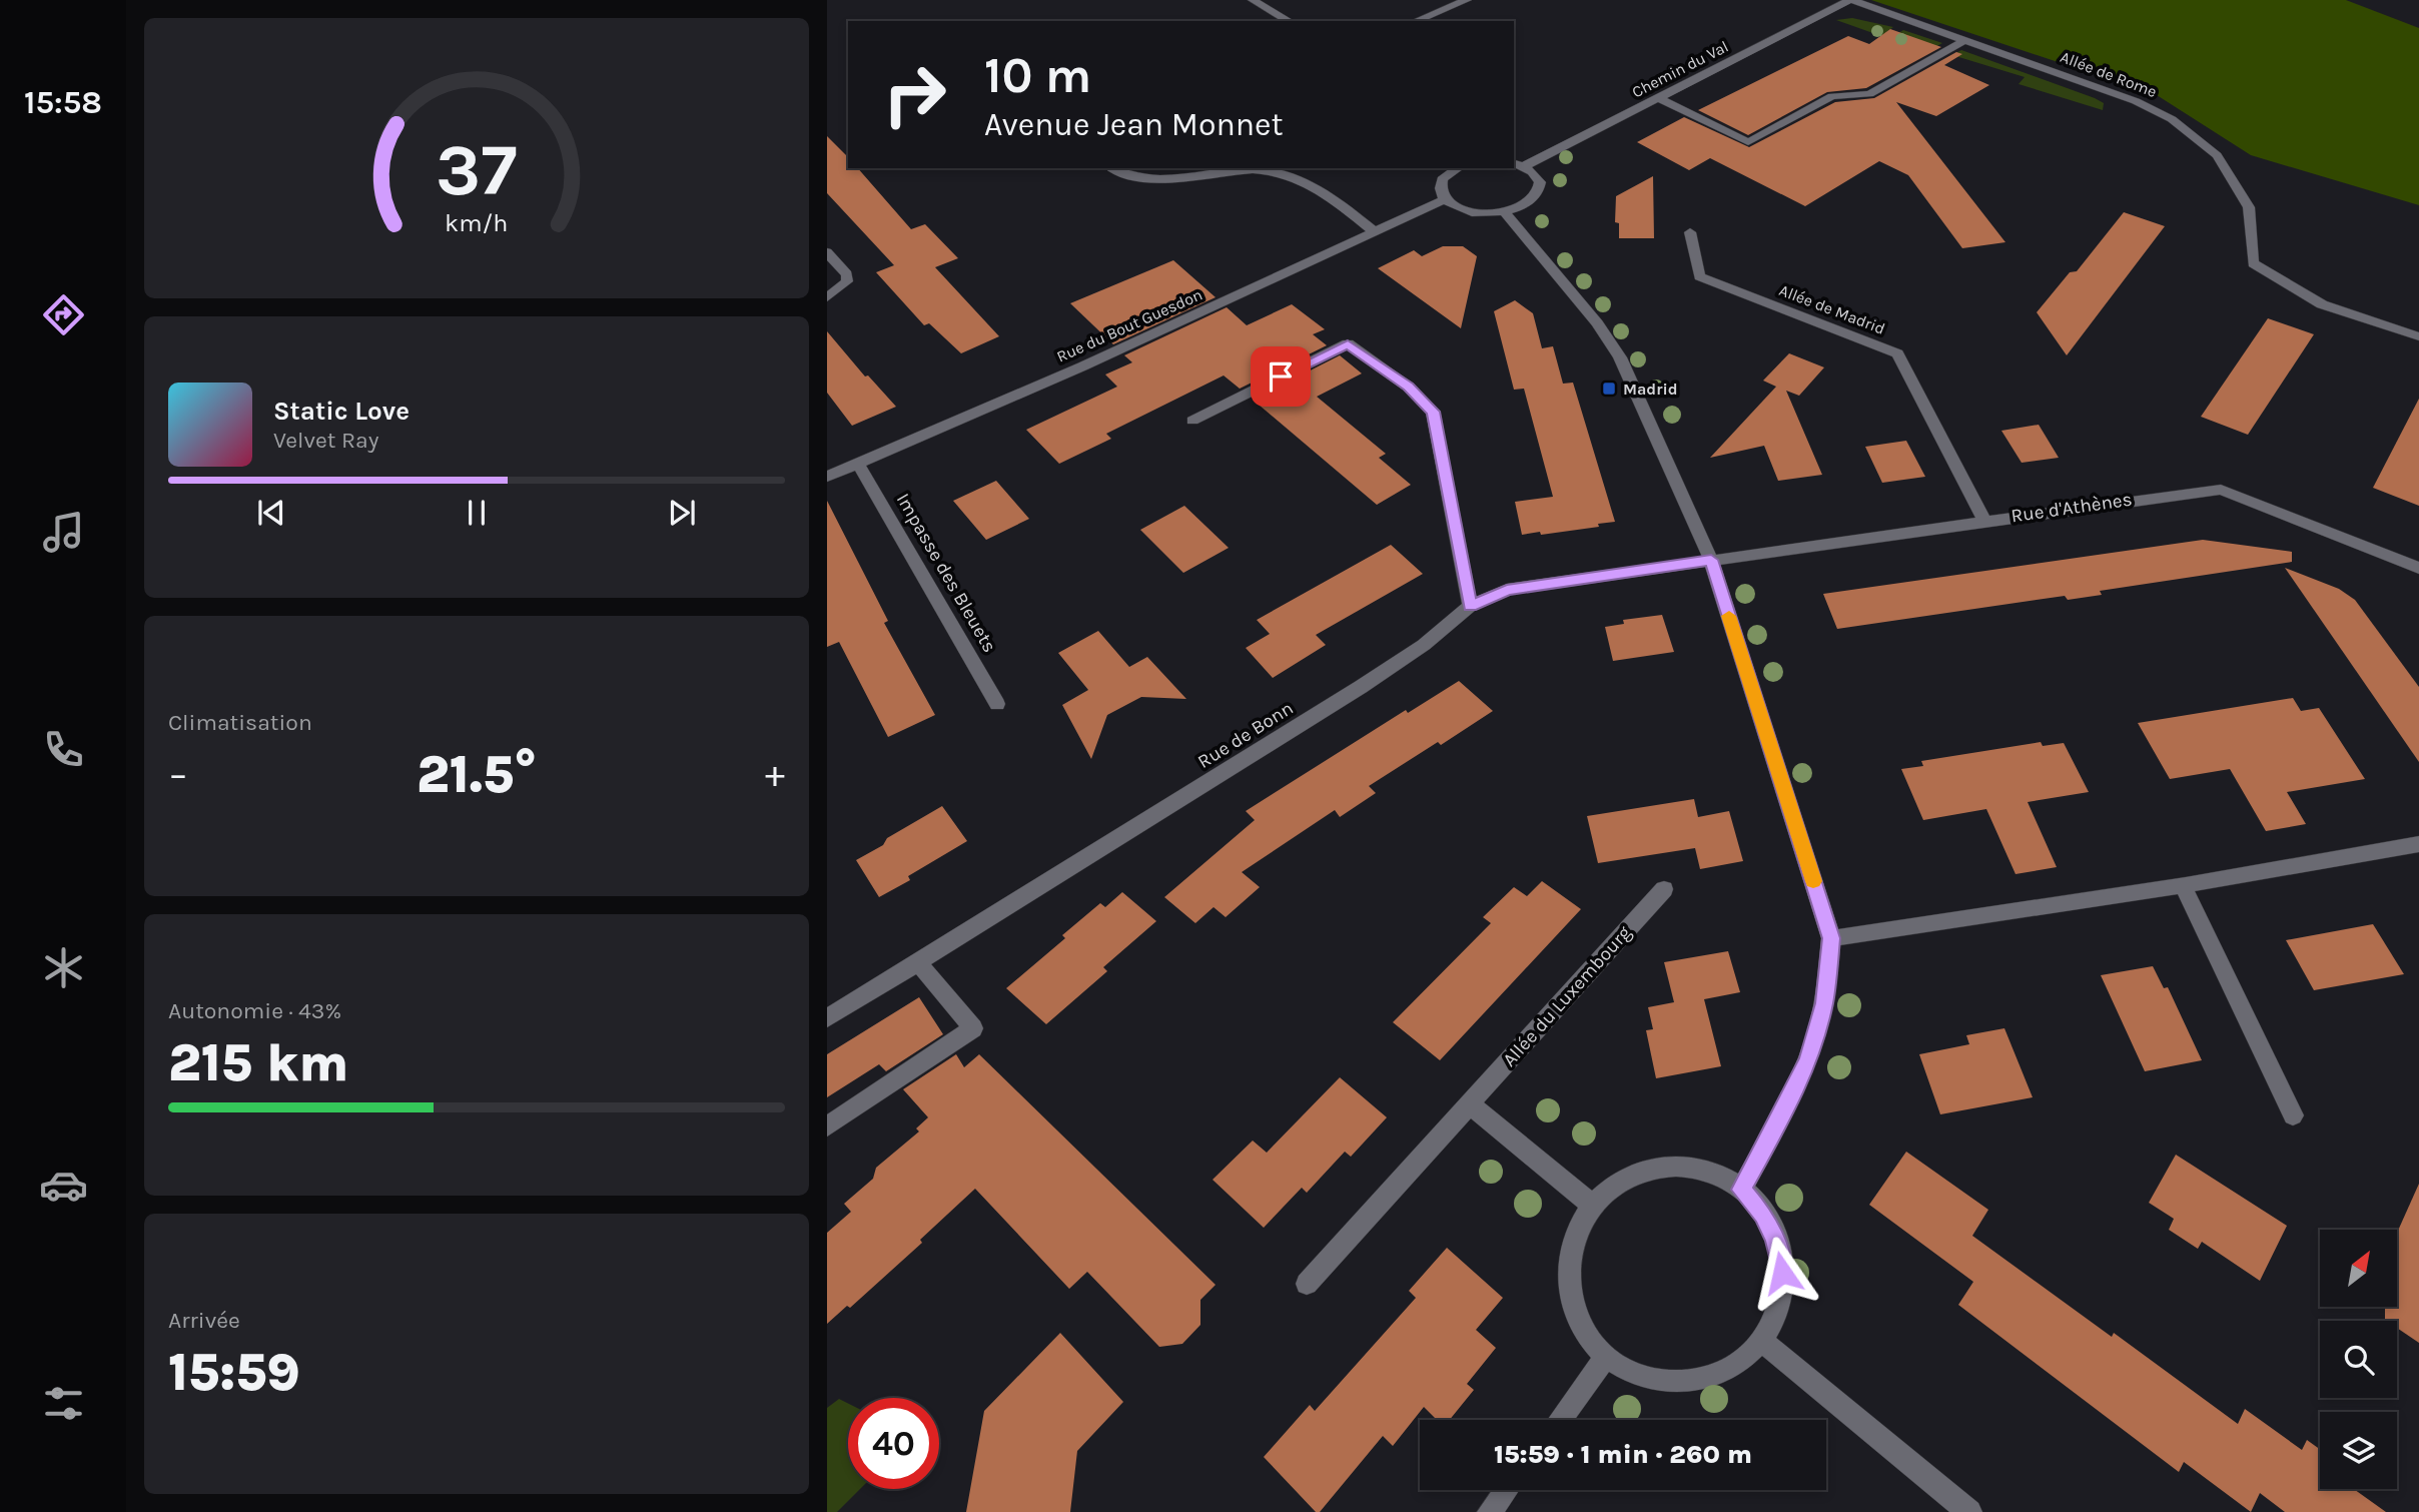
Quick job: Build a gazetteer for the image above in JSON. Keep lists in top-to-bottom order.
{
  "streets": {
    "street": [
      "Chemin du Val",
      "Allée de Rome",
      "Allée de Madrid",
      "Rue du Bout Guesdon",
      "Rue d'Athènes",
      "Impasse des Bleuets",
      "Rue de Bonn",
      "Allée du Luxembourg"
    ]
  },
  "crossings": [
    ["Chemin du Val", "Allée de Rome"],
    ["Allée de Madrid", "Rue d'Athènes"],
    ["Rue du Bout Guesdon", "Impasse des Bleuets"],
    ["Rue d'Athènes", "Rue de Bonn"]
  ],
  "places": {
    "transit": ["Madrid"]
  },
  "north": "top right",
  "page": {
    "tabs": "15:58",
    "turn": ["10 m", "Avenue Jean Monnet"],
    "song": ["Static Love", "Velvet Ray"],
    "tile": [
      "Climatisation",
      ["Autonomie · 43%", "215 km"],
      ["Arrivée", "15:59"]
    ],
    "heat": ["−", "21.5°", "+"],
    "limit": "40",
    "trip": "15:59 · 1 min · 260 m",
    "gauge": ["37", "km/h"]
  }
}
